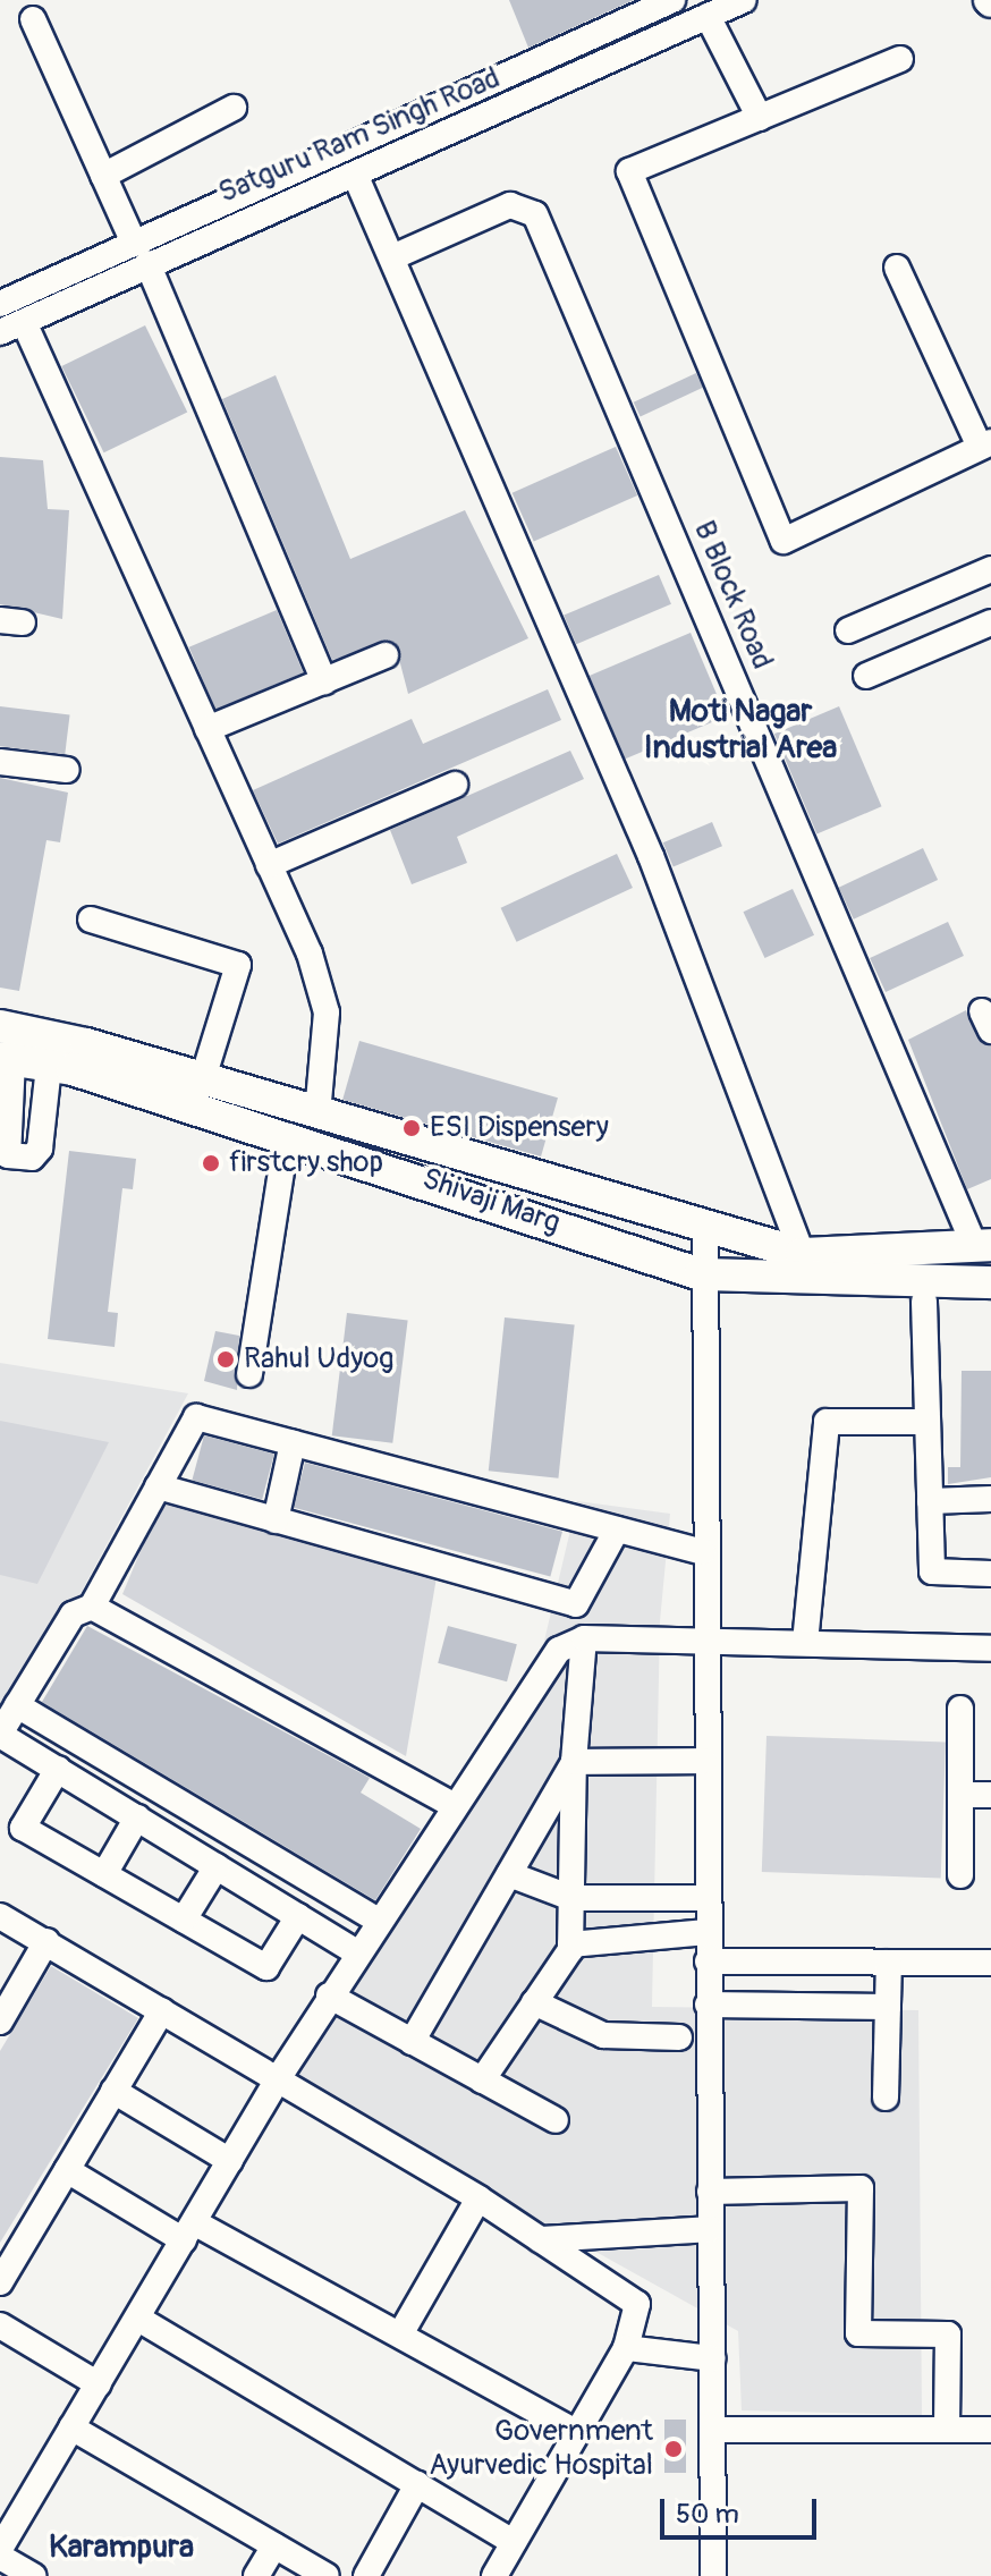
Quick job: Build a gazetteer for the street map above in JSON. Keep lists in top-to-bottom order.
{
  "streets": {
    "main road": ["Shivaji Marg"],
    "street": ["Satguru Ram Singh Road", "B Block Road"]
  },
  "crossings": [
    ["B Block Road", "Shivaji Marg"]
  ],
  "districts": ["Moti Nagar Industrial Area", "Karampura"],
  "places": [
    "ESI Dispensery",
    "firstcry shop",
    "Rahul Udyog",
    "Government Ayurvedic Hospital"
  ],
  "scale_bar": "50 m"
}
